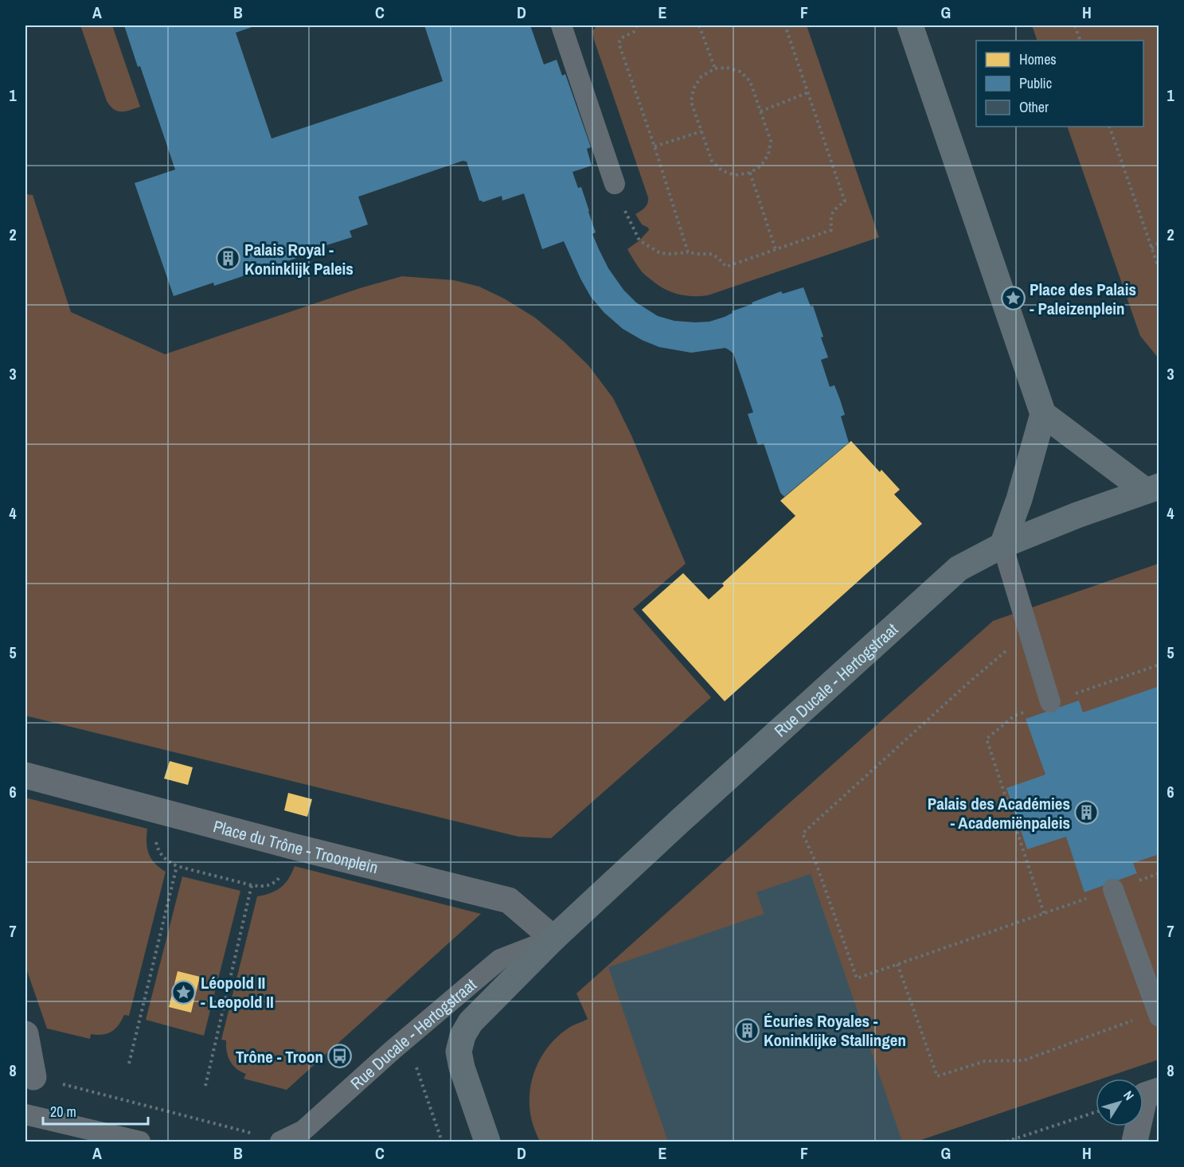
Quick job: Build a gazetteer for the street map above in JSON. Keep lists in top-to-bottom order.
{
  "streets": {
    "main road": ["Rue Ducale - Hertogstraat"],
    "street": ["Place du Trône - Troonplein"]
  },
  "crossings": [
    ["Rue Ducale - Hertogstraat", "Place du Trône - Troonplein"]
  ],
  "places": {
    "building": ["Palais Royal - Koninklijk Paleis", "Palais des Académies - Academiënpaleis", "Écuries Royales - Koninklijke Stallingen"],
    "place": ["Place des Palais - Paleizenplein", "Léopold II - Leopold II"],
    "bus stop": ["Trône - Troon"]
  },
  "legend": ["Homes", "Public", "Other"],
  "scale_bar": "20 m",
  "north": "top right",
  "grid": {
    "columns": [
      "A",
      "B",
      "C",
      "D",
      "E",
      "F",
      "G",
      "H"
    ],
    "rows": [
      "1",
      "2",
      "3",
      "4",
      "5",
      "6",
      "7",
      "8"
    ]
  }
}
